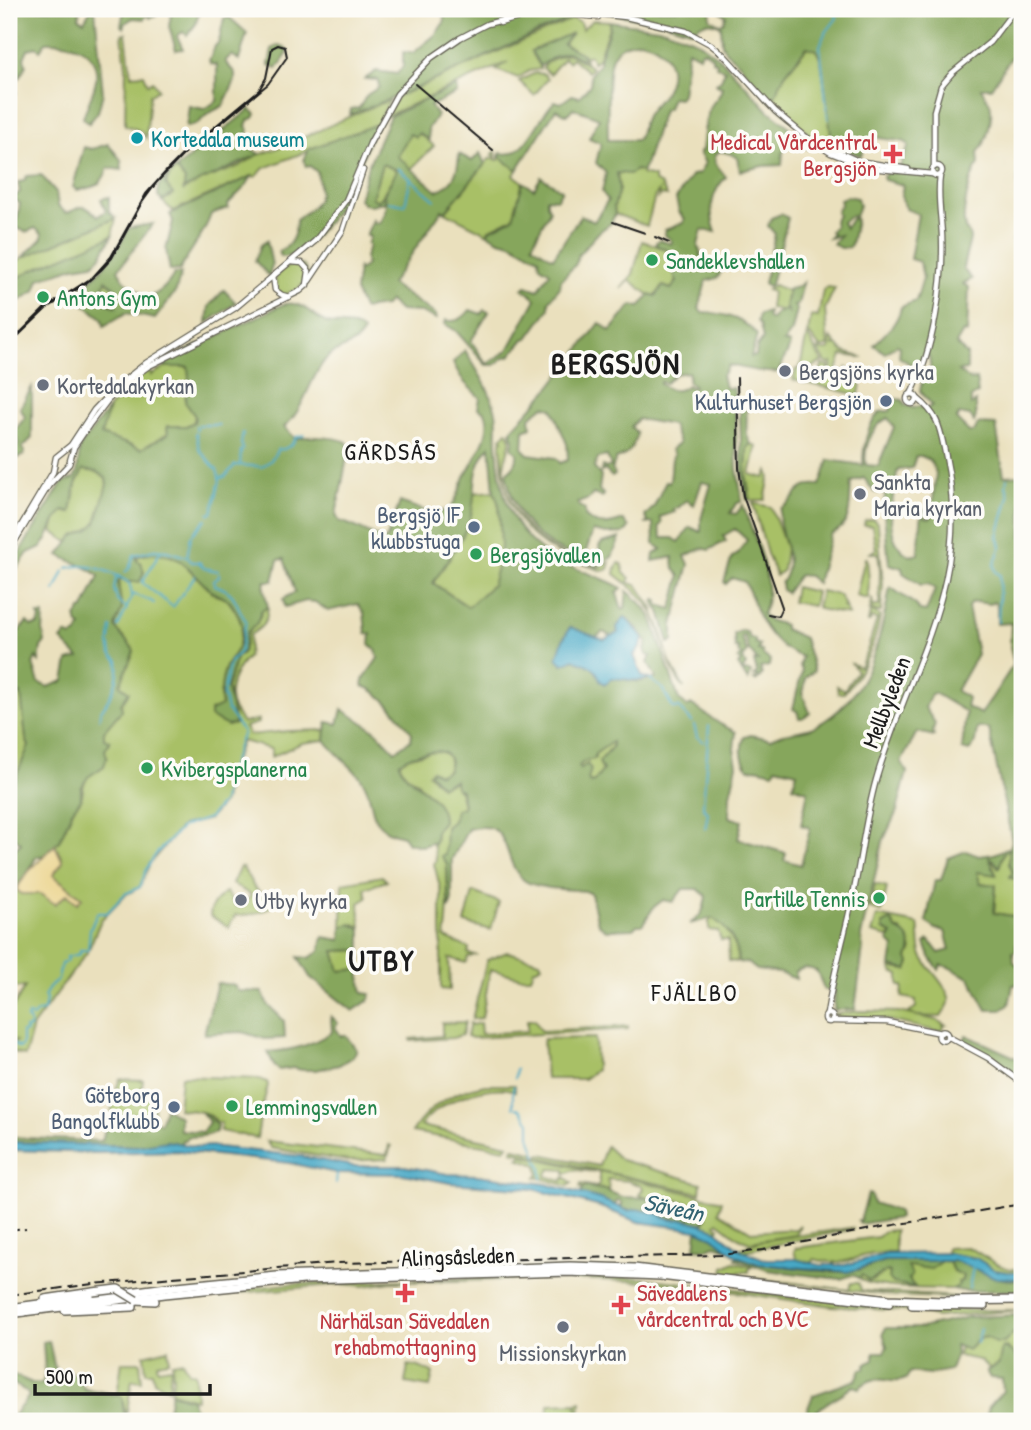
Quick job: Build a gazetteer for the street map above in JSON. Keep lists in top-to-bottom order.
{
  "streets": {
    "highway": ["Alingsåsleden"],
    "main road": ["Mellbyleden"]
  },
  "districts": [
    "BERGSJÖN",
    "GÄRDSÅS",
    "UTBY",
    "FJÄLLBO"
  ],
  "water": ["Säveån"],
  "places": {
    "other": [
      "Kortedala museum",
      "Sandeklevshallen",
      "Antons Gym",
      "Bergsjöns kyrka",
      "Kortedalakyrkan",
      "Kulturhuset Bergsjön",
      "Sankta Maria kyrkan",
      "Bergsjö IF klubbstuga",
      "Bergsjövallen",
      "Kvibergsplanerna",
      "Partille Tennis",
      "Utby kyrka",
      "Lemmingsvallen",
      "Göteborg Bangolfklubb",
      "Missionskyrkan"
    ],
    "health": ["Medical Vårdcentral Bergsjön", "Närhälsan Sävedalen rehabmottagning", "Sävedalens vårdcentral och BVC"]
  },
  "scale_bar": "500 m"
}
